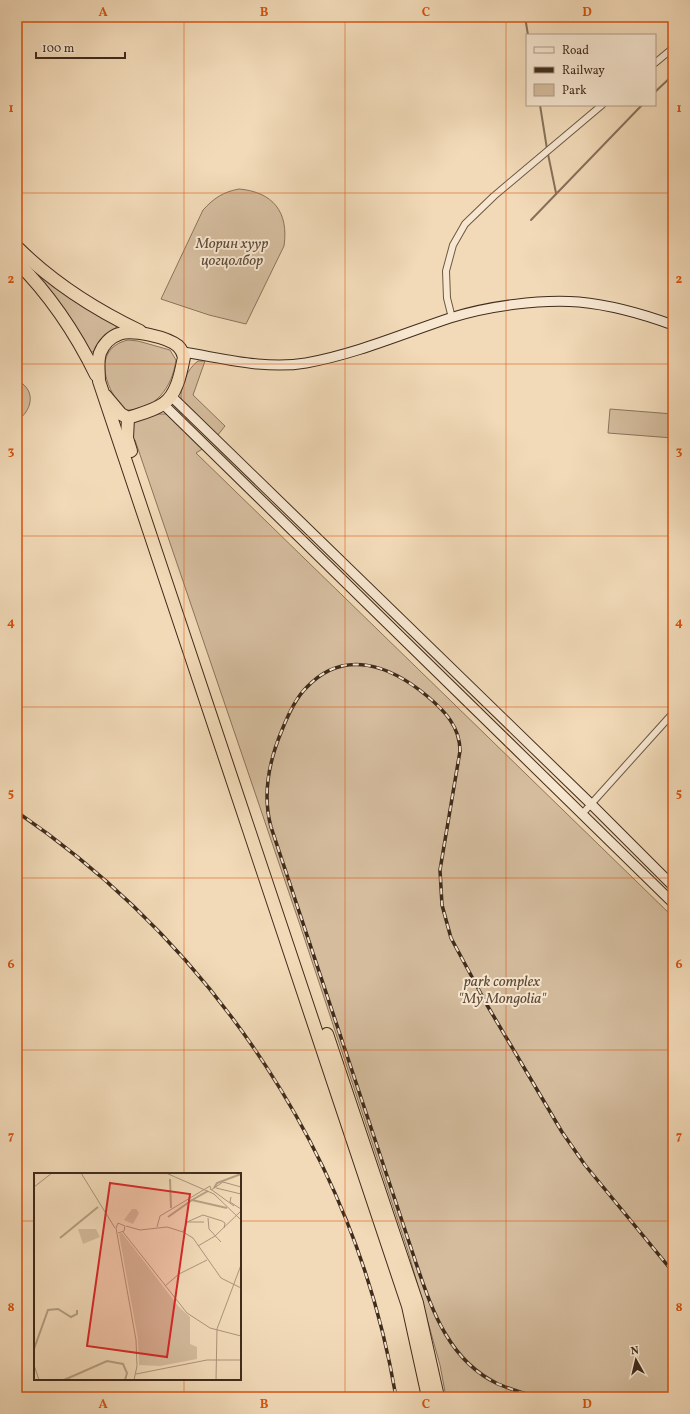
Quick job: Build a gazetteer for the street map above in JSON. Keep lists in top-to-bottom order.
{
  "parks": ["Морин хуур цогцолбор", "park complex \"My Mongolia\""],
  "legend": ["Road", "Railway", "Park"],
  "scale_bar": "100 m",
  "north": "top",
  "grid": {
    "columns": [
      "A",
      "B",
      "C",
      "D"
    ],
    "rows": [
      "1",
      "2",
      "3",
      "4",
      "5",
      "6",
      "7",
      "8"
    ]
  }
}
